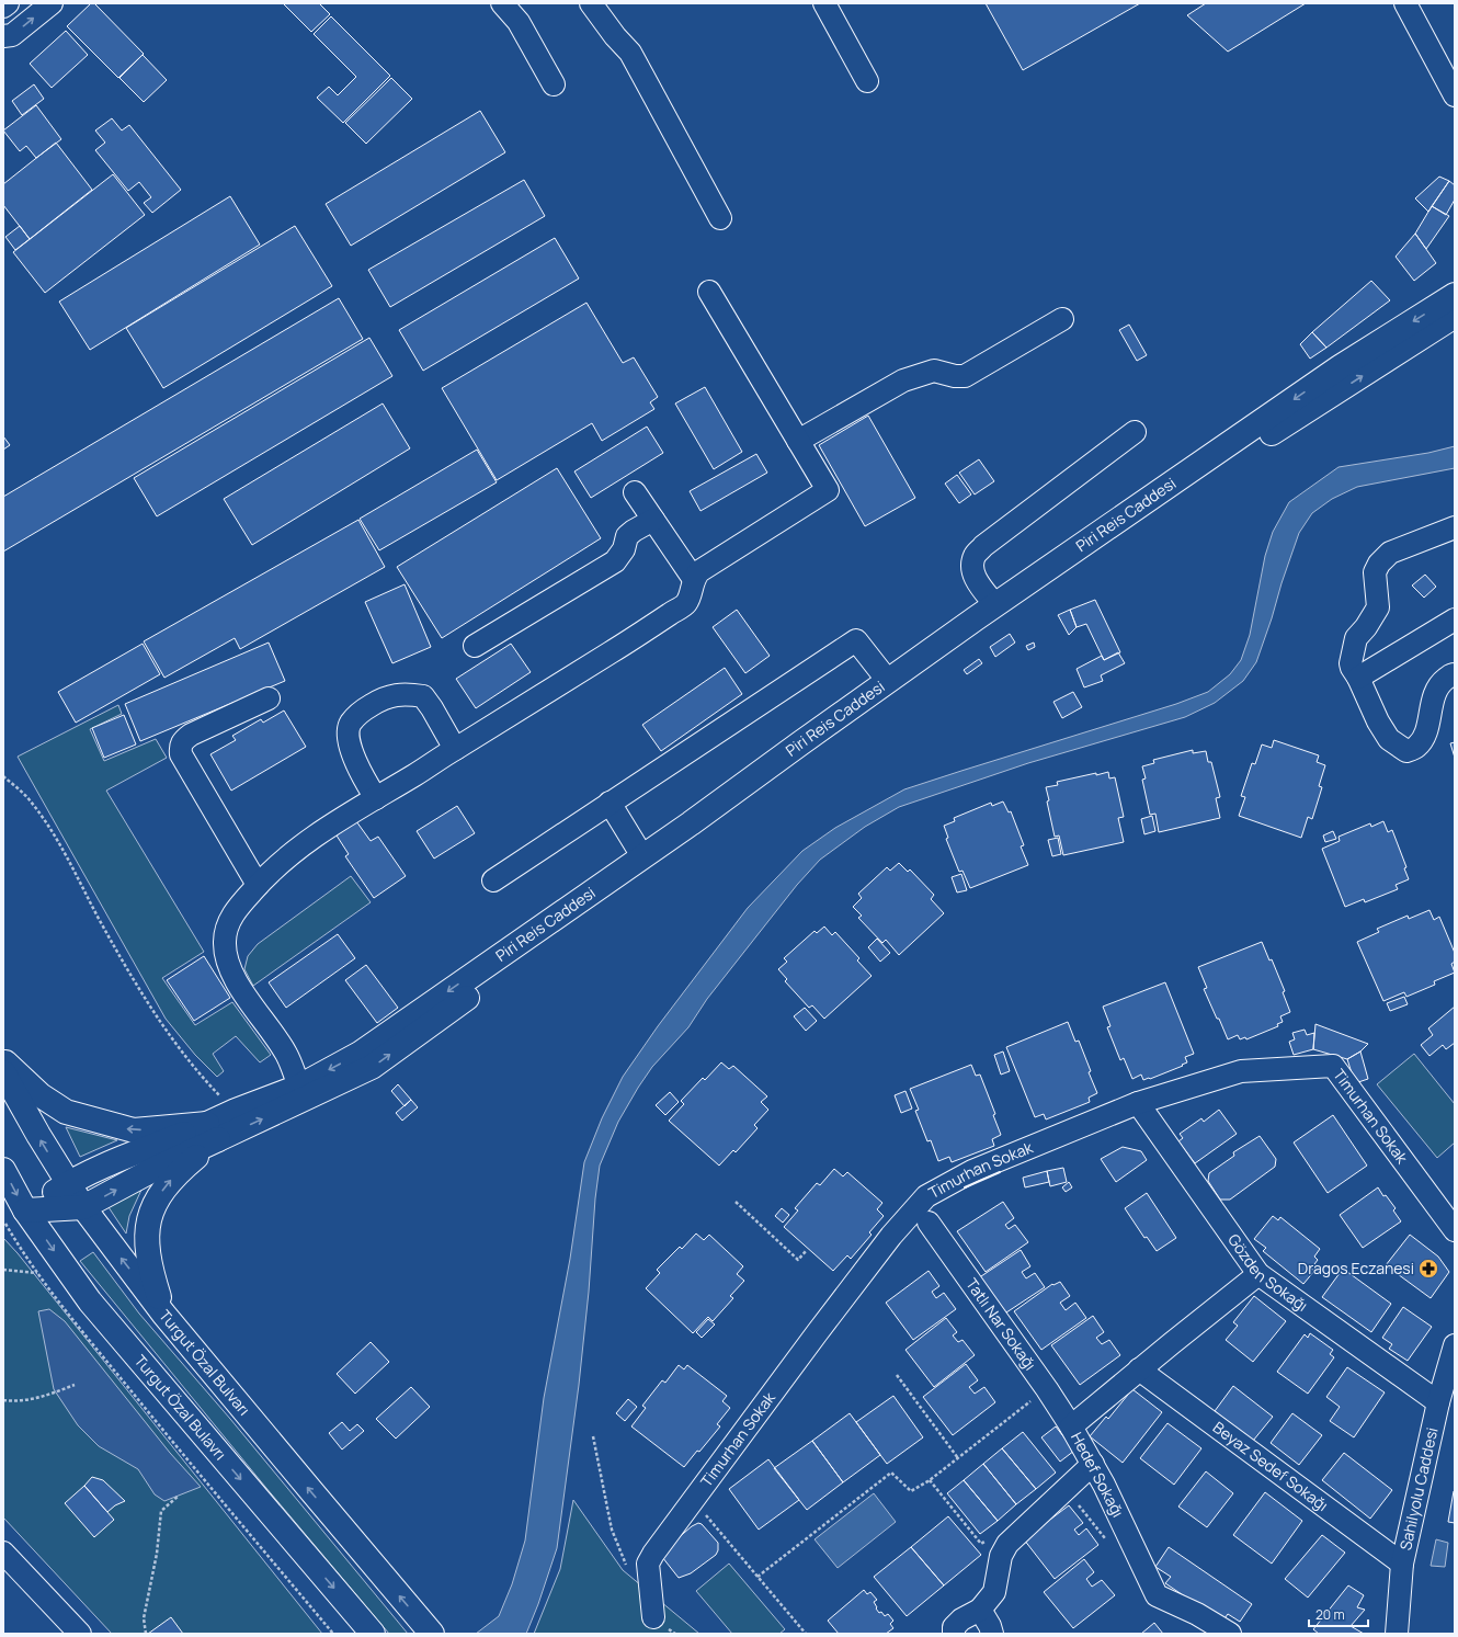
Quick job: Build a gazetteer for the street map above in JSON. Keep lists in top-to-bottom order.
{
  "streets": {
    "main road": ["Piri Reis Caddesi", "Turgut Özal Bulvarı", "Turgut Özal Bulavrı"],
    "street": [
      "Timurhan Sokak",
      "Gözden Sokağı",
      "Tatlı Nar Sokağı",
      "Beyaz Sedef Sokağı",
      "Hedef Sokağı",
      "Sahilyolu Caddesi"
    ]
  },
  "crossings": [
    ["Timurhan Sokak", "Gözden Sokağı"],
    ["Gözden Sokağı", "Hedef Sokağı"],
    ["Gözden Sokağı", "Sahilyolu Caddesi"],
    ["Tatlı Nar Sokağı", "Hedef Sokağı"],
    ["Beyaz Sedef Sokağı", "Hedef Sokağı"],
    ["Beyaz Sedef Sokağı", "Sahilyolu Caddesi"]
  ],
  "one_way": ["Turgut Özal Bulvarı", "Turgut Özal Bulavrı"],
  "places": {
    "pharmacy": ["Dragos Eczanesi"]
  },
  "scale_bar": "20 m"
}
